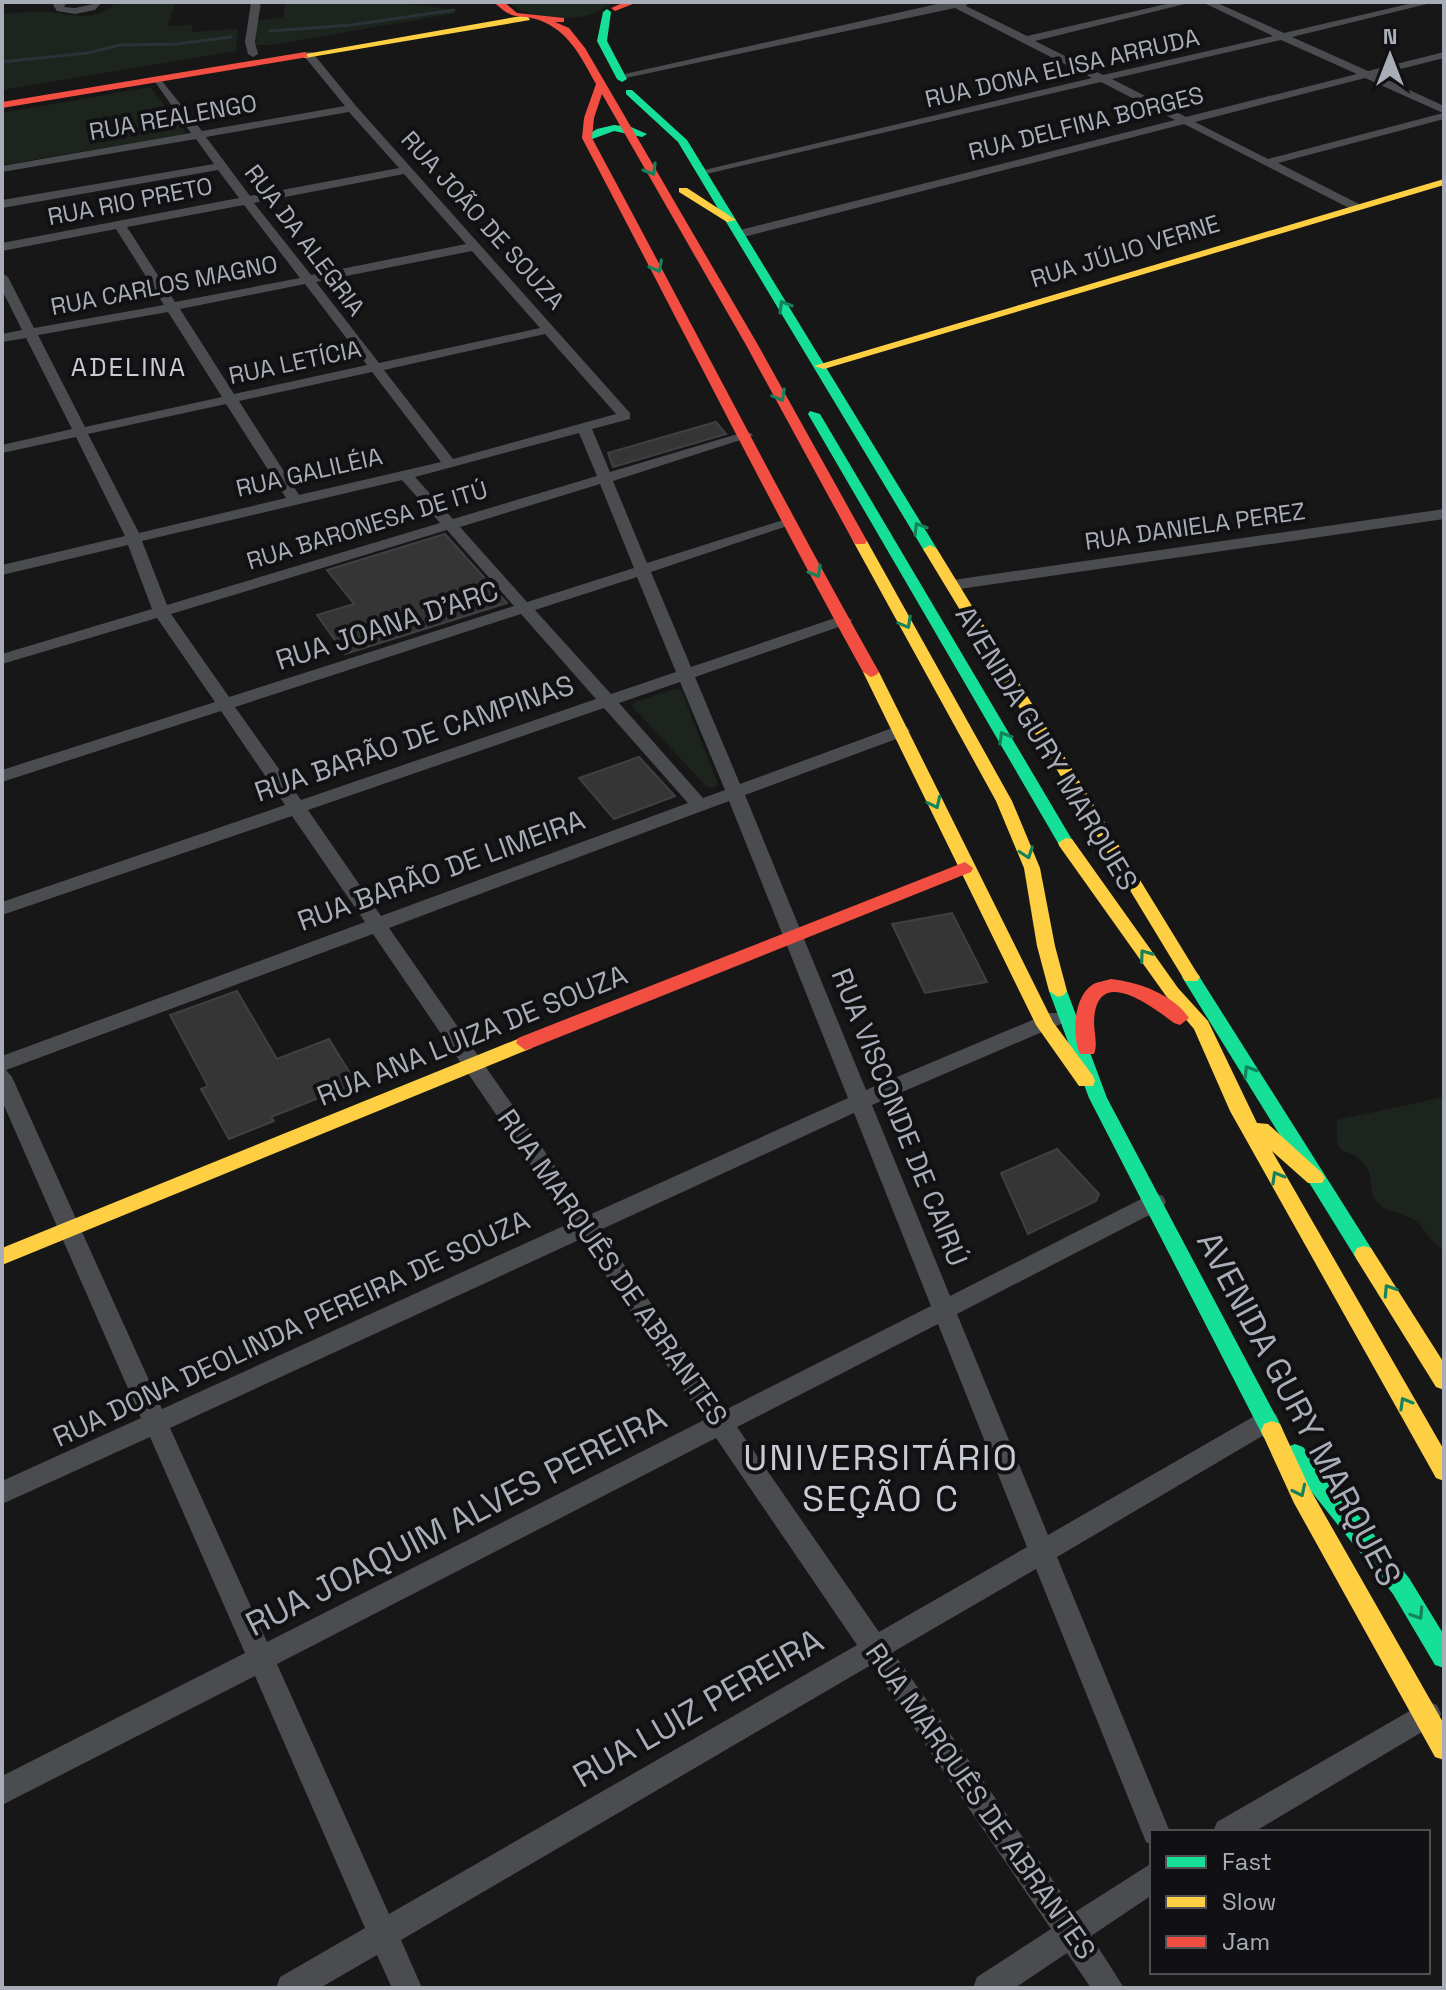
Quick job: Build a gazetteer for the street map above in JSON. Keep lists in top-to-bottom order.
{
  "streets": {
    "main road": ["RUA JÚLIO VERNE", "AVENIDA GURY MARQUES", "RUA ANA LUIZA DE SOUZA"],
    "street": [
      "RUA DONA ELISA ARRUDA",
      "RUA REALENGO",
      "RUA DELFINA BORGES",
      "RUA RIO PRETO",
      "RUA JOÃO DE SOUZA",
      "RUA DA ALEGRIA",
      "RUA CARLOS MAGNO",
      "RUA LETÍCIA",
      "RUA GALILÉIA",
      "RUA BARONESA DE ITÚ",
      "RUA DANIELA PEREZ",
      "RUA JOANA D'ARC",
      "RUA BARÃO DE CAMPINAS",
      "RUA BARÃO DE LIMEIRA",
      "RUA VISCONDE DE CAIRÚ",
      "RUA MARQUÊS DE ABRANTES",
      "RUA DONA DEOLINDA PEREIRA DE SOUZA",
      "RUA JOAQUIM ALVES PEREIRA",
      "RUA LUIZ PEREIRA"
    ]
  },
  "crossings": [
    ["RUA DONA ELISA ARRUDA", "AVENIDA GURY MARQUES"],
    ["RUA REALENGO", "RUA JOÃO DE SOUZA"],
    ["RUA REALENGO", "RUA DA ALEGRIA"],
    ["RUA DELFINA BORGES", "AVENIDA GURY MARQUES"],
    ["RUA RIO PRETO", "RUA JOÃO DE SOUZA"],
    ["RUA RIO PRETO", "RUA DA ALEGRIA"],
    ["RUA JOÃO DE SOUZA", "RUA CARLOS MAGNO"],
    ["RUA JOÃO DE SOUZA", "RUA LETÍCIA"],
    ["RUA JOÃO DE SOUZA", "RUA GALILÉIA"],
    ["RUA DA ALEGRIA", "RUA CARLOS MAGNO"],
    ["RUA DA ALEGRIA", "RUA LETÍCIA"],
    ["RUA DA ALEGRIA", "RUA GALILÉIA"],
    ["RUA JÚLIO VERNE", "AVENIDA GURY MARQUES"],
    ["RUA CARLOS MAGNO", "RUA MARQUÊS DE ABRANTES"],
    ["RUA LETÍCIA", "RUA MARQUÊS DE ABRANTES"],
    ["RUA GALILÉIA", "RUA VISCONDE DE CAIRÚ"],
    ["RUA GALILÉIA", "RUA MARQUÊS DE ABRANTES"],
    ["RUA BARONESA DE ITÚ", "AVENIDA GURY MARQUES"],
    ["RUA BARONESA DE ITÚ", "RUA VISCONDE DE CAIRÚ"],
    ["RUA BARONESA DE ITÚ", "RUA MARQUÊS DE ABRANTES"],
    ["RUA DANIELA PEREZ", "AVENIDA GURY MARQUES"],
    ["RUA JOANA D'ARC", "AVENIDA GURY MARQUES"],
    ["RUA JOANA D'ARC", "RUA VISCONDE DE CAIRÚ"],
    ["RUA JOANA D'ARC", "RUA MARQUÊS DE ABRANTES"],
    ["RUA BARÃO DE CAMPINAS", "AVENIDA GURY MARQUES"],
    ["RUA BARÃO DE CAMPINAS", "RUA VISCONDE DE CAIRÚ"],
    ["RUA BARÃO DE CAMPINAS", "RUA MARQUÊS DE ABRANTES"],
    ["AVENIDA GURY MARQUES", "RUA BARÃO DE LIMEIRA"],
    ["AVENIDA GURY MARQUES", "RUA ANA LUIZA DE SOUZA"],
    ["AVENIDA GURY MARQUES", "RUA DONA DEOLINDA PEREIRA DE SOUZA"],
    ["AVENIDA GURY MARQUES", "RUA JOAQUIM ALVES PEREIRA"],
    ["AVENIDA GURY MARQUES", "RUA LUIZ PEREIRA"],
    ["RUA BARÃO DE LIMEIRA", "RUA VISCONDE DE CAIRÚ"],
    ["RUA BARÃO DE LIMEIRA", "RUA MARQUÊS DE ABRANTES"],
    ["RUA ANA LUIZA DE SOUZA", "RUA VISCONDE DE CAIRÚ"],
    ["RUA ANA LUIZA DE SOUZA", "RUA MARQUÊS DE ABRANTES"],
    ["RUA VISCONDE DE CAIRÚ", "RUA DONA DEOLINDA PEREIRA DE SOUZA"],
    ["RUA VISCONDE DE CAIRÚ", "RUA JOAQUIM ALVES PEREIRA"],
    ["RUA VISCONDE DE CAIRÚ", "RUA LUIZ PEREIRA"],
    ["RUA MARQUÊS DE ABRANTES", "RUA DONA DEOLINDA PEREIRA DE SOUZA"],
    ["RUA MARQUÊS DE ABRANTES", "RUA JOAQUIM ALVES PEREIRA"],
    ["RUA MARQUÊS DE ABRANTES", "RUA LUIZ PEREIRA"]
  ],
  "districts": ["ADELINA", "UNIVERSITÁRIO SEÇÃO C"],
  "legend": ["Fast", "Slow", "Jam"],
  "north": "top"
}
